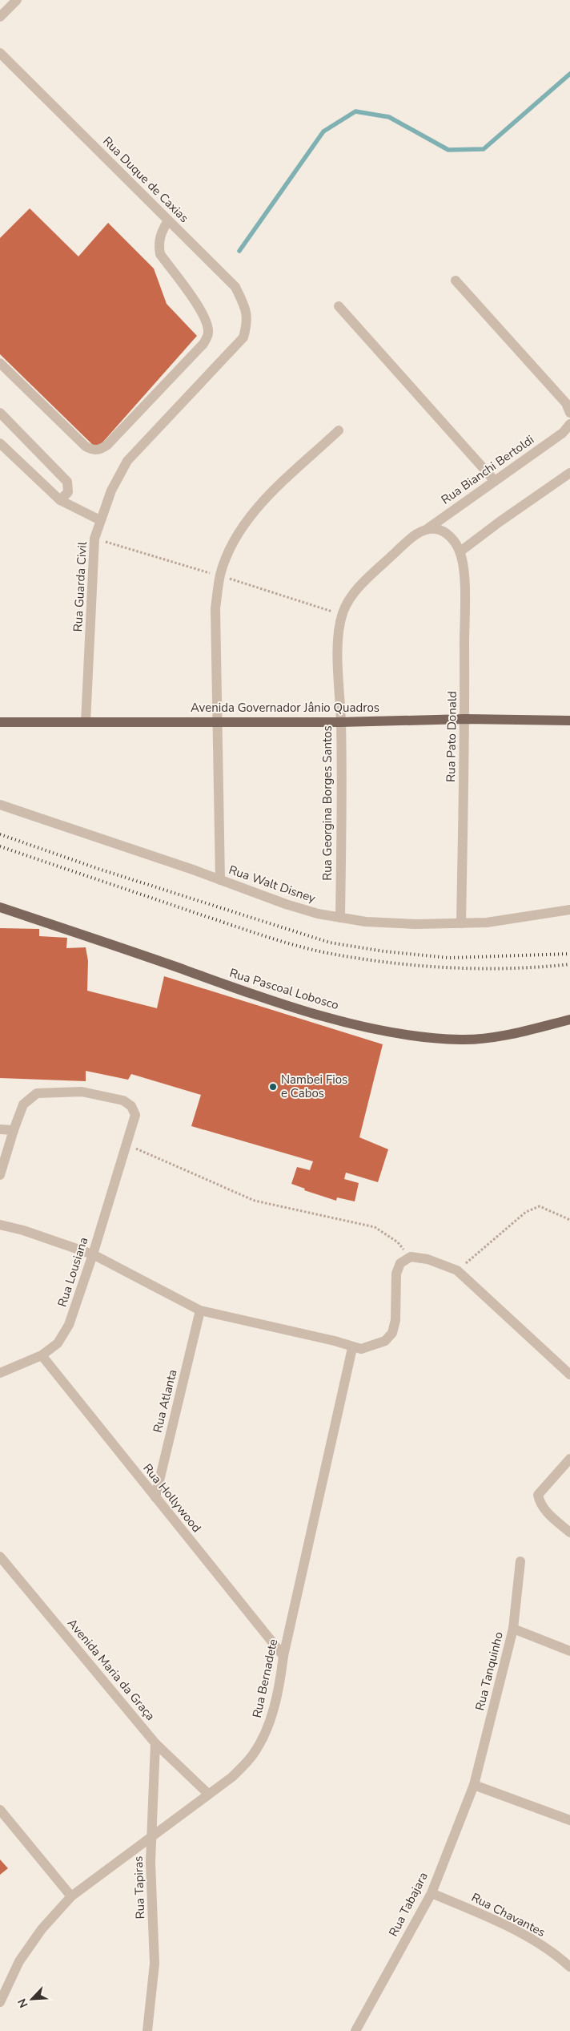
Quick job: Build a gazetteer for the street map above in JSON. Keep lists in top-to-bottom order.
{
  "streets": {
    "main road": ["Avenida Governador Jânio Quadros", "Rua Pascoal Lobosco"],
    "street": [
      "Rua Duque de Caxias",
      "Rua Bianchi Bertoldi",
      "Rua Guarda Civil",
      "Rua Pato Donald",
      "Rua Georgina Borges Santos",
      "Rua Walt Disney",
      "Rua Lousiana",
      "Rua Atlanta",
      "Rua Hollywood",
      "Avenida Maria da Graça",
      "Rua Tanquinho",
      "Rua Bernadete",
      "Rua Tapiras",
      "Rua Tabajara",
      "Rua Chavantes"
    ]
  },
  "crossings": [
    ["Rua Duque de Caxias", "Rua Guarda Civil"],
    ["Rua Bianchi Bertoldi", "Rua Georgina Borges Santos"],
    ["Rua Guarda Civil", "Avenida Governador Jânio Quadros"],
    ["Avenida Governador Jânio Quadros", "Rua Pato Donald"],
    ["Avenida Governador Jânio Quadros", "Rua Georgina Borges Santos"],
    ["Rua Pato Donald", "Rua Walt Disney"],
    ["Rua Georgina Borges Santos", "Rua Walt Disney"],
    ["Rua Lousiana", "Rua Hollywood"],
    ["Rua Atlanta", "Rua Hollywood"],
    ["Rua Hollywood", "Rua Bernadete"],
    ["Avenida Maria da Graça", "Rua Bernadete"],
    ["Avenida Maria da Graça", "Rua Tapiras"],
    ["Rua Tanquinho", "Rua Tabajara"],
    ["Rua Bernadete", "Rua Tapiras"],
    ["Rua Tabajara", "Rua Chavantes"]
  ],
  "places": ["Nambei Fios e Cabos"],
  "north": "bottom left"
}
